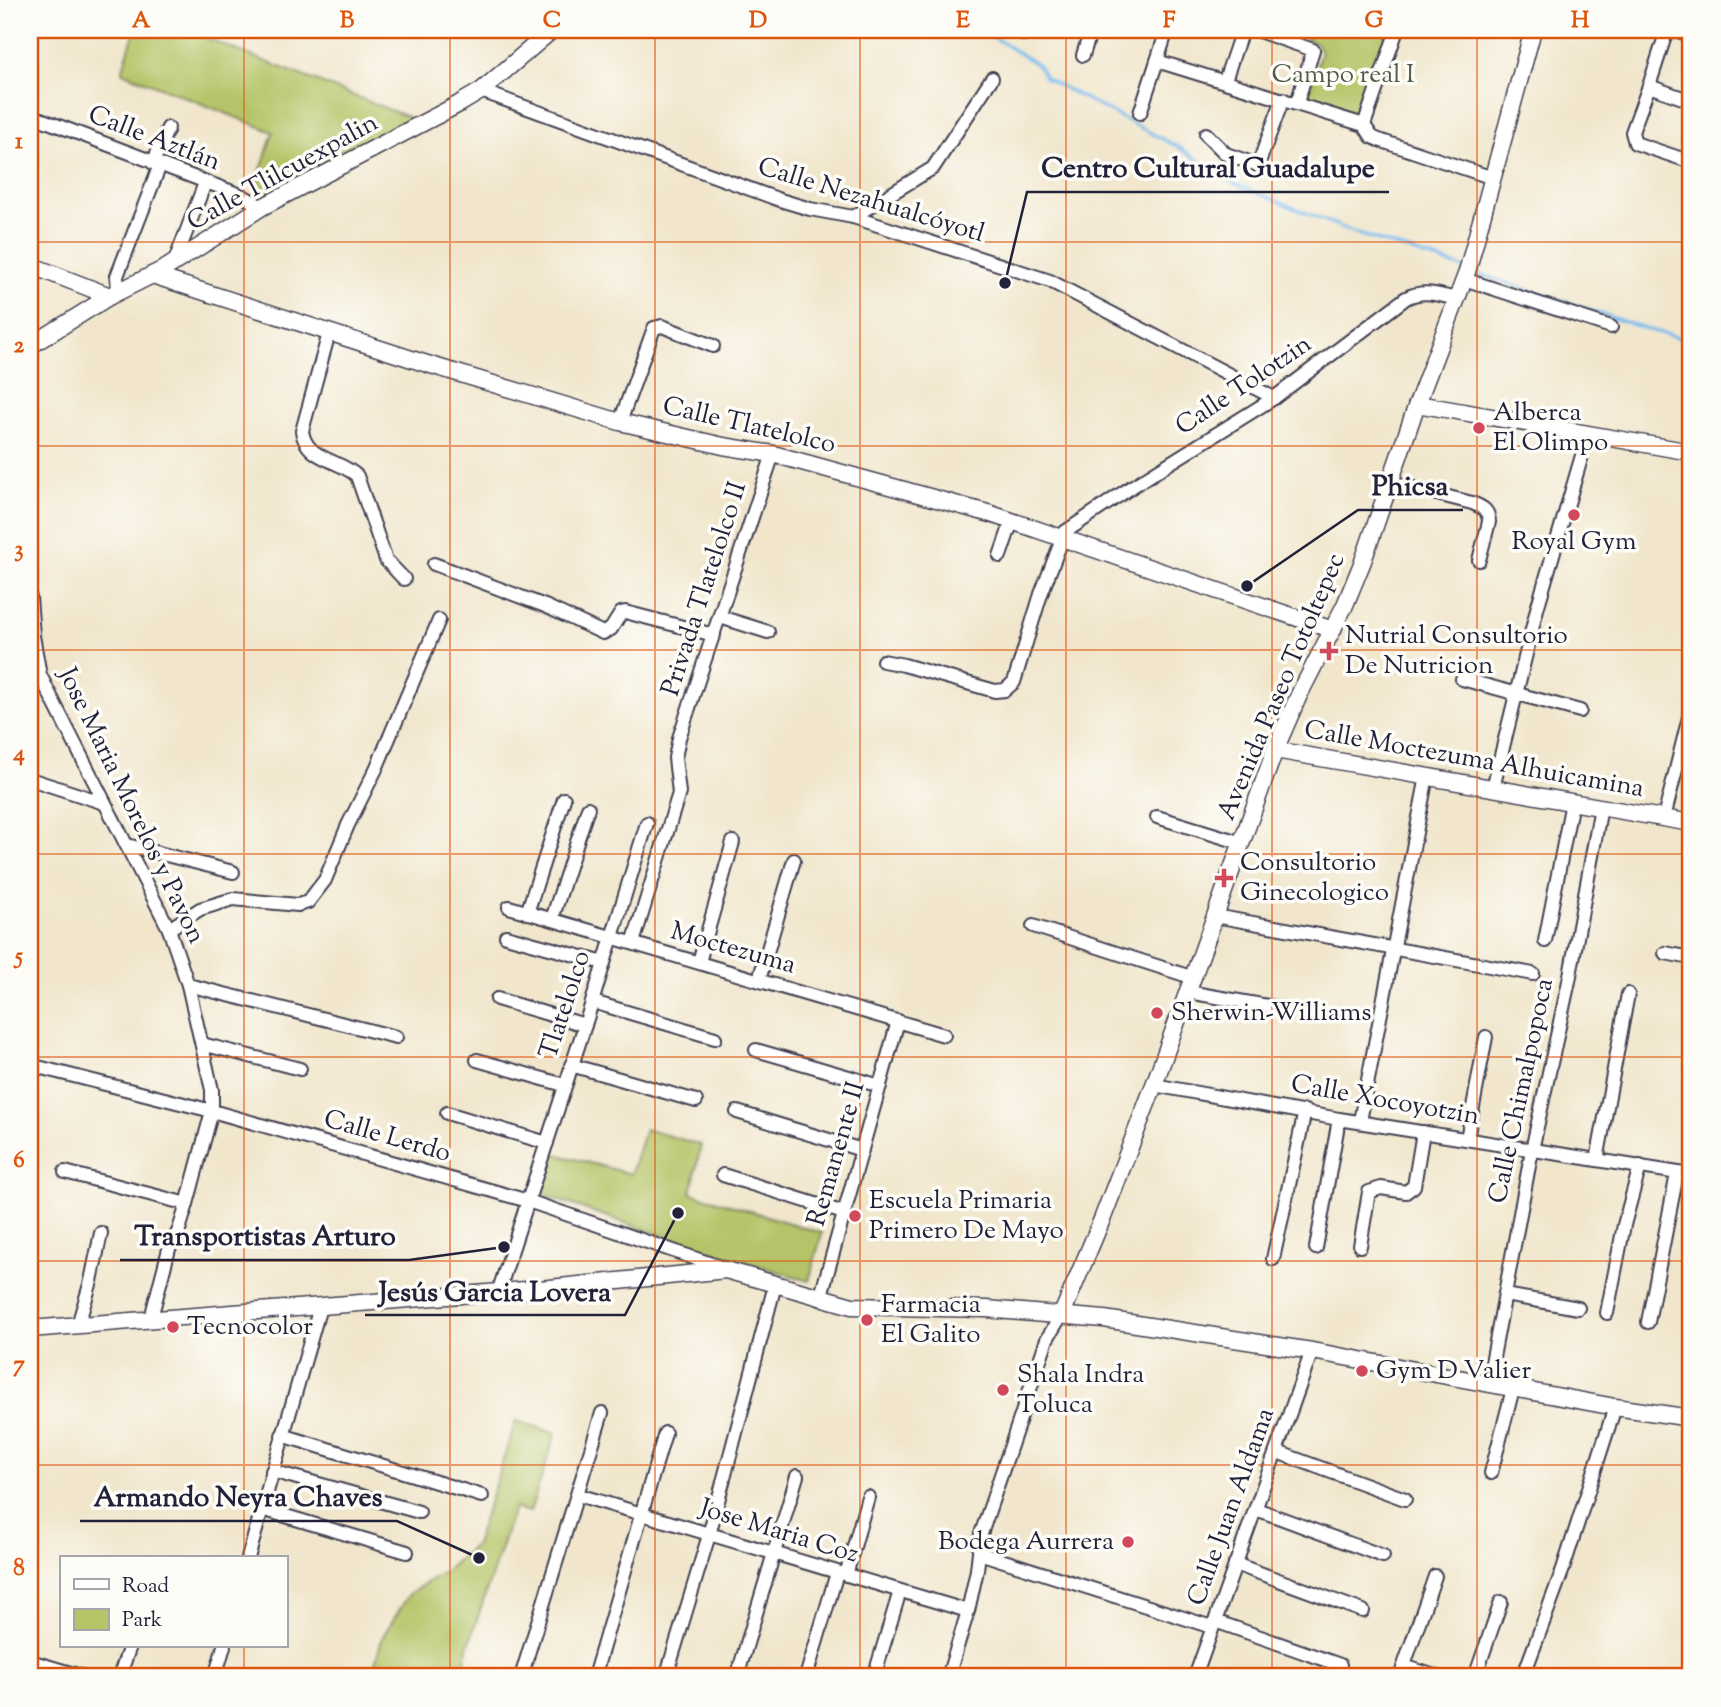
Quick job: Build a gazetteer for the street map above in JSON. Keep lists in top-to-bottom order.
{
  "streets": {
    "main road": [
      "Calle Tlilcuexpalin",
      "Calle Tlatelolco",
      "Avenida Paseo Totoltepec",
      "Calle Moctezuma Alhuicamina"
    ],
    "street": [
      "Calle Aztlán",
      "Calle Nezahualcóyotl",
      "Calle Tolotzin",
      "Privada Tlatelolco II",
      "Jose Maria Morelos y Pavon",
      "Moctezuma",
      "Tlatelolco",
      "Calle Chimalpopoca",
      "Calle Xocoyotzin",
      "Calle Lerdo",
      "Remanente II",
      "Calle Juan Aldama",
      "Jose Maria Coz"
    ]
  },
  "crossings": [
    ["Calle Aztlán", "Calle Tlilcuexpalin"],
    ["Calle Tlilcuexpalin", "Calle Nezahualcóyotl"],
    ["Calle Tlilcuexpalin", "Calle Tlatelolco"],
    ["Calle Nezahualcóyotl", "Calle Tolotzin"],
    ["Calle Tolotzin", "Calle Tlatelolco"],
    ["Calle Tolotzin", "Avenida Paseo Totoltepec"],
    ["Calle Tlatelolco", "Privada Tlatelolco II"],
    ["Calle Tlatelolco", "Avenida Paseo Totoltepec"],
    ["Privada Tlatelolco II", "Moctezuma"],
    ["Avenida Paseo Totoltepec", "Calle Moctezuma Alhuicamina"],
    ["Avenida Paseo Totoltepec", "Calle Xocoyotzin"],
    ["Calle Moctezuma Alhuicamina", "Calle Chimalpopoca"],
    ["Jose Maria Morelos y Pavon", "Calle Lerdo"],
    ["Moctezuma", "Tlatelolco"],
    ["Moctezuma", "Remanente II"],
    ["Tlatelolco", "Calle Lerdo"],
    ["Calle Chimalpopoca", "Calle Xocoyotzin"]
  ],
  "parks": ["Campo real I"],
  "places": {
    "other": [
      "Centro Cultural Guadalupe",
      "Alberca El Olimpo",
      "Royal Gym",
      "Phicsa",
      "Sherwin-Williams",
      "Jesús Garcia Lovera",
      "Escuela Primaria Primero De Mayo",
      "Transportistas Arturo",
      "Farmacia El Galito",
      "Tecnocolor",
      "Gym D Valier",
      "Shala Indra Toluca",
      "Bodega Aurrera",
      "Armando Neyra Chaves"
    ],
    "health": ["Nutrial Consultorio De Nutricion", "Consultorio Ginecologico"]
  },
  "legend": ["Road", "Park"],
  "grid": {
    "columns": [
      "A",
      "B",
      "C",
      "D",
      "E",
      "F",
      "G",
      "H"
    ],
    "rows": [
      "1",
      "2",
      "3",
      "4",
      "5",
      "6",
      "7",
      "8"
    ]
  }
}
